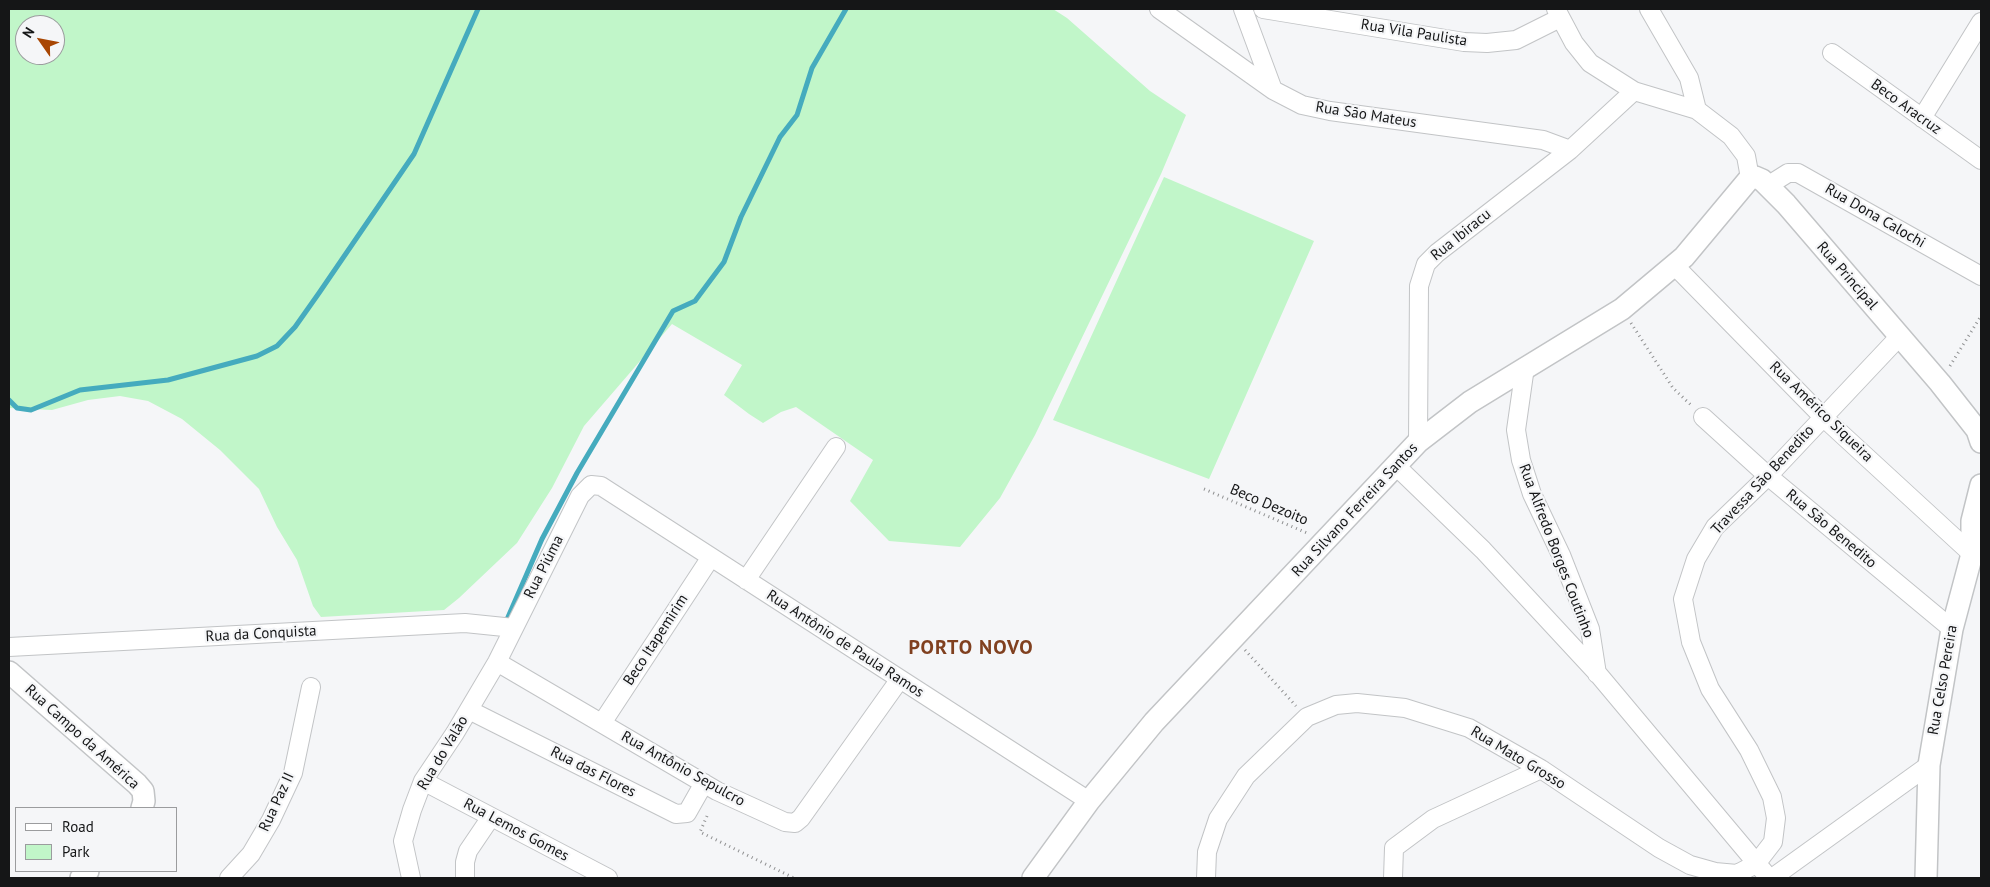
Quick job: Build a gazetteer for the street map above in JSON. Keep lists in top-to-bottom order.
{
  "streets": {
    "street": [
      "Rua Vila Paulista",
      "Beco Aracruz",
      "Rua São Mateus",
      "Rua Dona Calochi",
      "Rua Ibiracu",
      "Rua Principal",
      "Rua Américo Siqueira",
      "Travessa São Benedito",
      "Rua Silvano Ferreira Santos",
      "Rua São Benedito",
      "Rua Alfredo Borges Coutinho",
      "Rua Piúma",
      "Rua da Conquista",
      "Beco Itapemirim",
      "Rua Antônio de Paula Ramos",
      "Rua Celso Pereira",
      "Rua Campo da América",
      "Rua do Valão",
      "Rua Mato Grosso",
      "Rua Antônio Sepulcro",
      "Rua das Flores",
      "Rua Paz II",
      "Rua Lemos Gomes"
    ],
    "path": ["Beco Dezoito"]
  },
  "crossings": [
    ["Rua São Mateus", "Rua Ibiracu"],
    ["Rua Dona Calochi", "Rua Principal"],
    ["Rua Dona Calochi", "Rua Silvano Ferreira Santos"],
    ["Rua Ibiracu", "Rua Silvano Ferreira Santos"],
    ["Rua Principal", "Travessa São Benedito"],
    ["Rua Principal", "Rua Silvano Ferreira Santos"],
    ["Rua Américo Siqueira", "Travessa São Benedito"],
    ["Rua Américo Siqueira", "Rua Silvano Ferreira Santos"],
    ["Rua Américo Siqueira", "Rua Celso Pereira"],
    ["Travessa São Benedito", "Rua São Benedito"],
    ["Travessa São Benedito", "Rua Alfredo Borges Coutinho"],
    ["Travessa São Benedito", "Rua Mato Grosso"],
    ["Beco Dezoito", "Rua Silvano Ferreira Santos"],
    ["Rua Silvano Ferreira Santos", "Rua Alfredo Borges Coutinho"],
    ["Rua Silvano Ferreira Santos", "Rua Antônio de Paula Ramos"],
    ["Rua São Benedito", "Rua Celso Pereira"],
    ["Rua Alfredo Borges Coutinho", "Rua Mato Grosso"],
    ["Rua Piúma", "Rua da Conquista"],
    ["Rua Piúma", "Rua Antônio de Paula Ramos"],
    ["Rua Piúma", "Rua do Valão"],
    ["Rua Piúma", "Rua Antônio Sepulcro"],
    ["Beco Itapemirim", "Rua Antônio de Paula Ramos"],
    ["Beco Itapemirim", "Rua Antônio Sepulcro"],
    ["Rua Antônio de Paula Ramos", "Rua Antônio Sepulcro"],
    ["Rua do Valão", "Rua Antônio Sepulcro"],
    ["Rua do Valão", "Rua das Flores"],
    ["Rua do Valão", "Rua Lemos Gomes"],
    ["Rua Antônio Sepulcro", "Rua das Flores"]
  ],
  "districts": ["PORTO NOVO"],
  "legend": ["Road", "Park"],
  "north": "top left"
}
